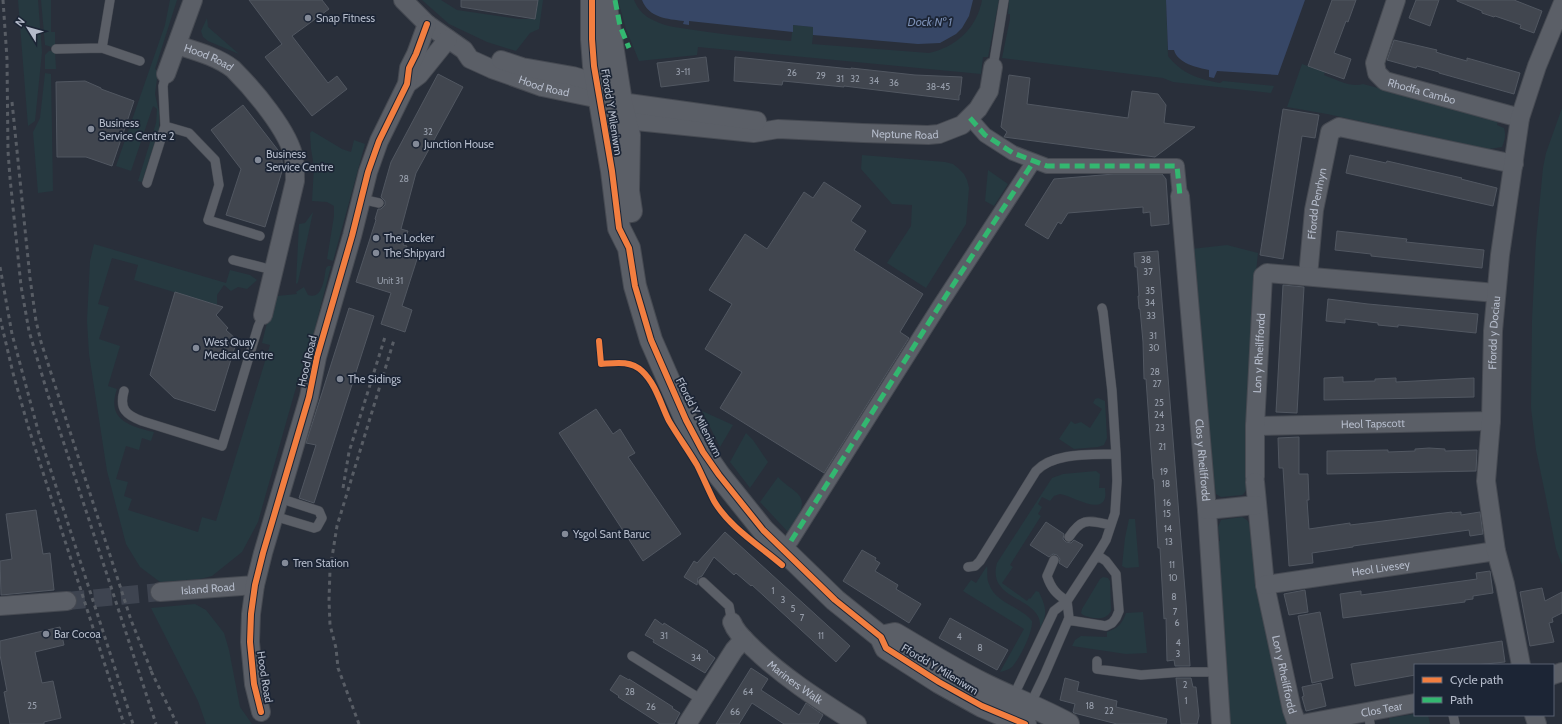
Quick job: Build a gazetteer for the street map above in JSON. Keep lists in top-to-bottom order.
{
  "streets": {
    "street": [
      "Hood Road",
      "Rhodfa Cambo",
      "Ffordd Y Mileniwm",
      "Neptune Road",
      "Ffordd Penrhyn",
      "Ffordd y Dociau",
      "Lon y Rheilffordd",
      "Heol Tapscott",
      "Clos y Rheilffordd",
      "Heol Livesey",
      "Island Road",
      "Mariners Walk",
      "Clos Tear"
    ]
  },
  "crossings": [
    ["Hood Road", "Ffordd Y Mileniwm"],
    ["Hood Road", "Neptune Road"],
    ["Hood Road", "Island Road"],
    ["Rhodfa Cambo", "Ffordd y Dociau"],
    ["Ffordd Y Mileniwm", "Neptune Road"],
    ["Ffordd Penrhyn", "Ffordd y Dociau"],
    ["Ffordd Penrhyn", "Lon y Rheilffordd"],
    ["Ffordd y Dociau", "Heol Tapscott"],
    ["Ffordd y Dociau", "Heol Livesey"],
    ["Lon y Rheilffordd", "Heol Tapscott"],
    ["Lon y Rheilffordd", "Heol Livesey"]
  ],
  "water": ["Dock Nº 1"],
  "places": [
    "Snap Fitness",
    "Business Service Centre 2",
    "Junction House",
    "Business Service Centre",
    "The Locker",
    "The Shipyard",
    "West Quay Medical Centre",
    "The Sidings",
    "Ysgol Sant Baruc",
    "Tren Station",
    "Bar Cocoa"
  ],
  "house_numbers": [
    "3-11",
    "26",
    "29",
    "31",
    "32",
    "34",
    "36",
    "38-45",
    "32",
    "28",
    "38",
    "37",
    "Unit 31",
    "35",
    "34",
    "33",
    "31",
    "30",
    "28",
    "27",
    "25",
    "24",
    "23",
    "21",
    "19",
    "18",
    "16",
    "15",
    "14",
    "13",
    "11",
    "10",
    "1",
    "8",
    "3",
    "5",
    "7",
    "7",
    "6",
    "31",
    "11",
    "4",
    "4",
    "8",
    "3",
    "34",
    "2",
    "28",
    "64",
    "1",
    "25",
    "18",
    "26",
    "22",
    "66"
  ],
  "legend": ["Cycle path", "Path"],
  "north": "top left"
}
